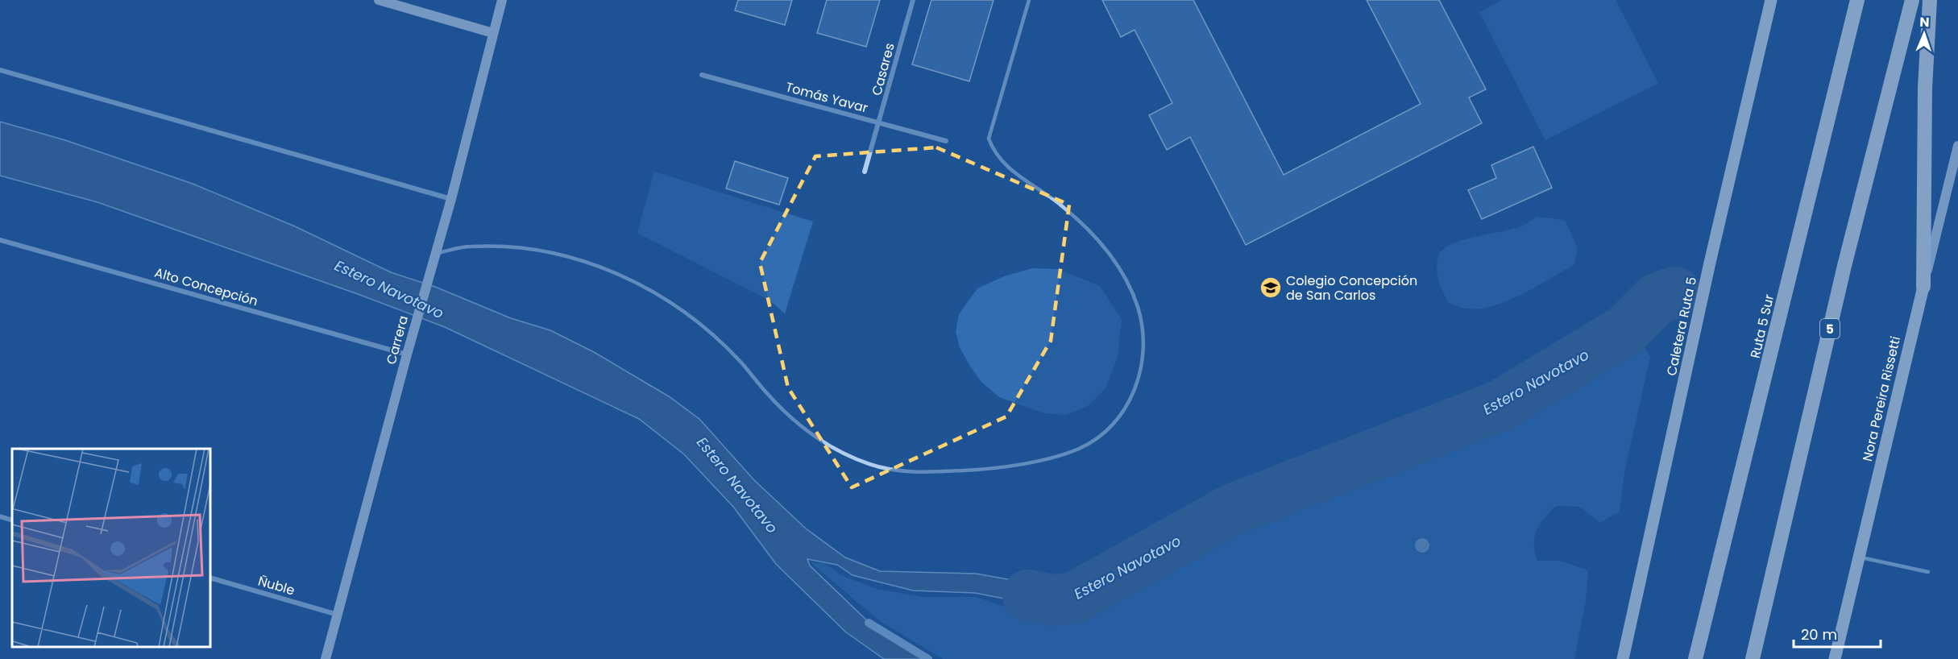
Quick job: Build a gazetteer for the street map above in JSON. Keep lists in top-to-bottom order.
{
  "streets": {
    "highway": ["Ruta 5 Sur", "5"],
    "main road": ["Caletera Ruta 5", "Nora Pereira Rissetti"],
    "street": [
      "Casares",
      "Tomás Yavar",
      "Alto Concepción",
      "Carrera",
      "Ñuble"
    ]
  },
  "crossings": [
    ["Casares", "Tomás Yavar"],
    ["Alto Concepción", "Carrera"],
    ["Carrera", "Ñuble"]
  ],
  "water": ["Estero Navotavo"],
  "places": {
    "school or university": ["Colegio Concepción de San Carlos"]
  },
  "scale_bar": "20 m",
  "north": "top"
}
